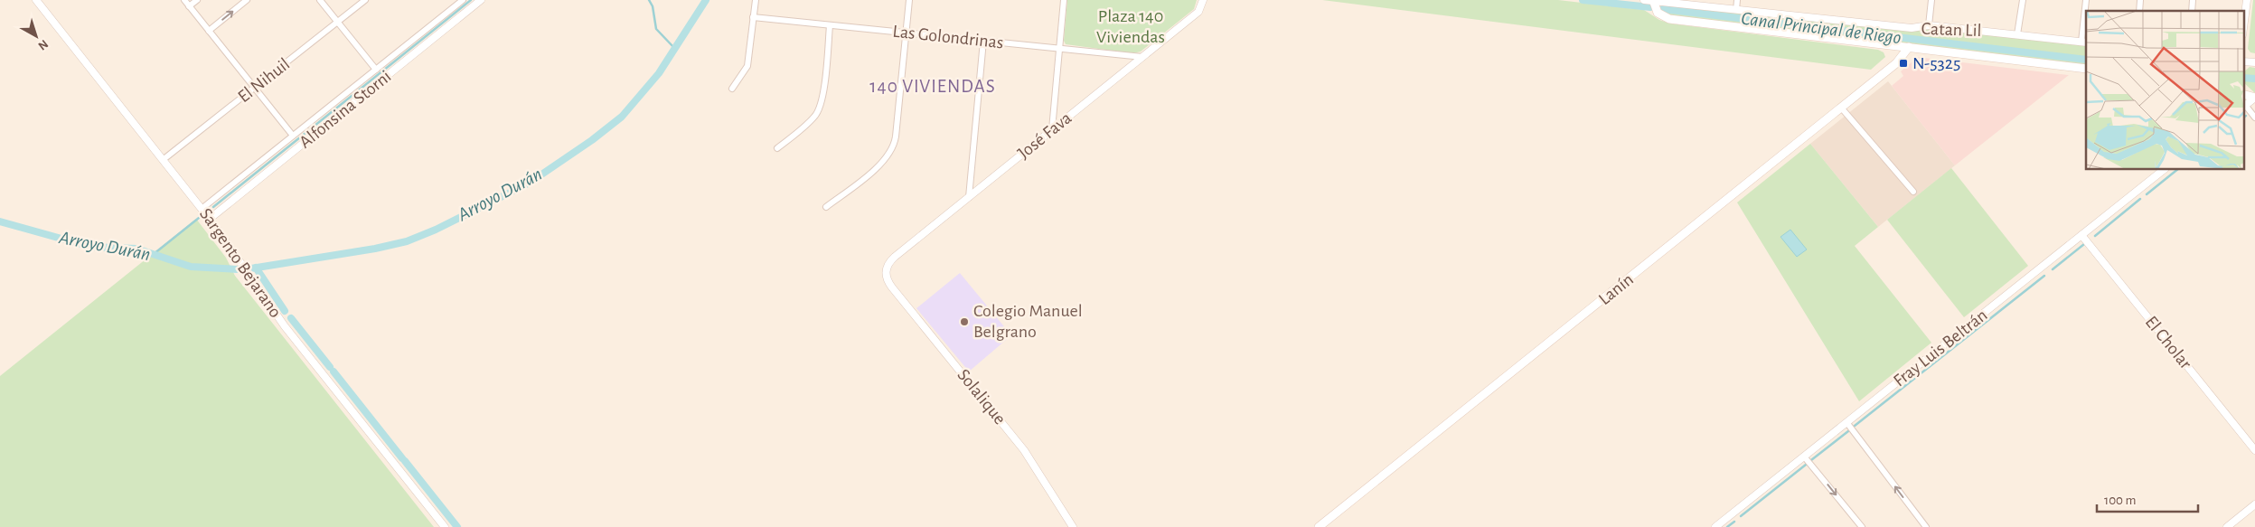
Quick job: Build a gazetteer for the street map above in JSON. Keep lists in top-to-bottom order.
{
  "streets": {
    "main road": ["Lanín"],
    "street": [
      "Catan Lil",
      "Las Golondrinas",
      "El Nihuil",
      "Alfonsina Storni",
      "José Fava",
      "Sargento Bejarano",
      "El Cholar",
      "Fray Luis Beltrán",
      "Solalique"
    ]
  },
  "crossings": [
    ["Las Golondrinas", "José Fava"],
    ["El Nihuil", "Sargento Bejarano"],
    ["Alfonsina Storni", "Sargento Bejarano"],
    ["José Fava", "Solalique"],
    ["El Cholar", "Fray Luis Beltrán"]
  ],
  "districts": ["140 VIVIENDAS"],
  "water": ["Canal Principal de Riego", "Arroyo Durán"],
  "parks": ["Plaza 140 Viviendas"],
  "places": {
    "transit": ["N-5325"],
    "other": ["Colegio Manuel Belgrano"]
  },
  "scale_bar": "100 m",
  "north": "bottom right"
}
